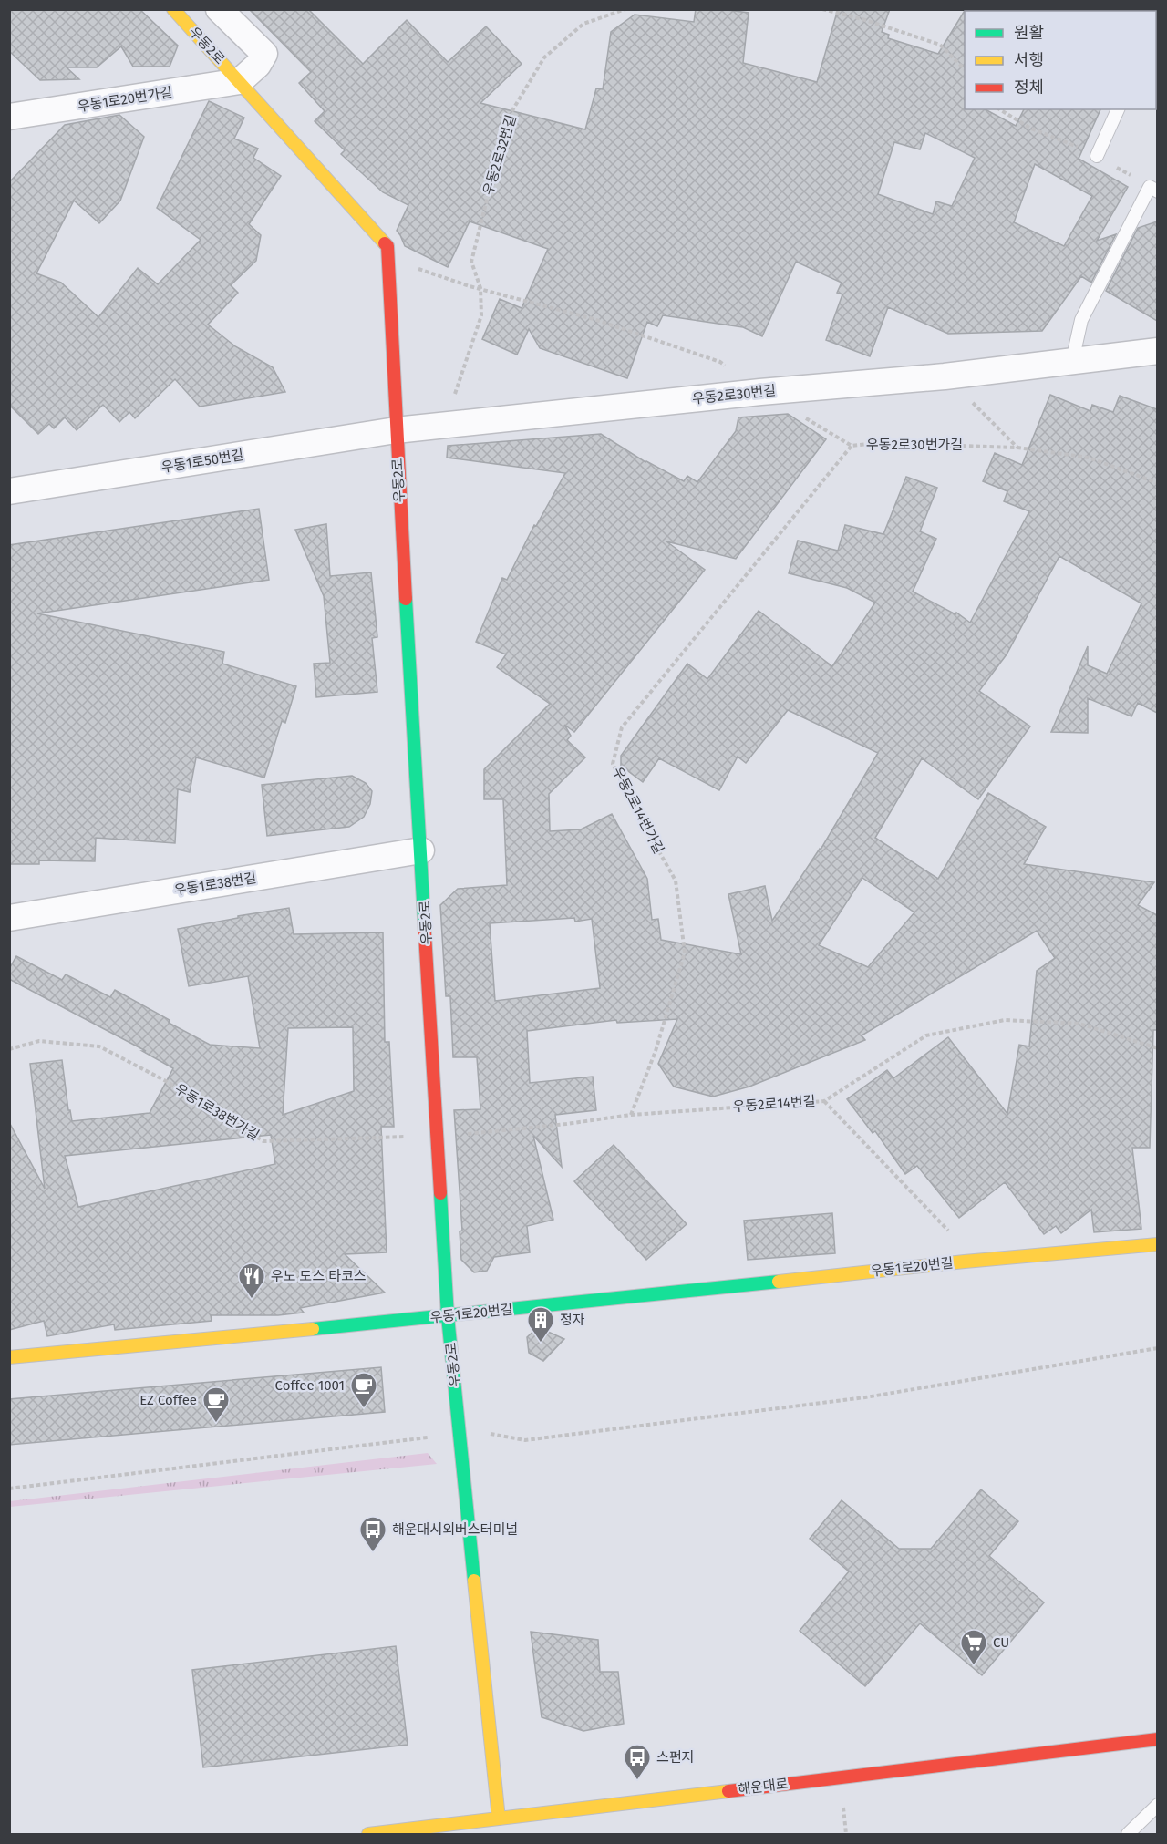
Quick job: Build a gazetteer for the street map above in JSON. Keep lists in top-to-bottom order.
{
  "streets": {
    "street": [
      "우동2로",
      "우동1로20번가길",
      "우동2로30번길",
      "우동1로50번길",
      "우동1로38번길",
      "우동1로20번길",
      "해운대로"
    ],
    "path": [
      "우동2로32번길",
      "우동2로30번가길",
      "우동2로14번가길",
      "우동2로14번길",
      "우동1로38번가길"
    ]
  },
  "crossings": [
    ["우동2로", "우동1로20번가길"],
    ["우동2로", "우동2로30번길"],
    ["우동2로", "우동1로50번길"],
    ["우동2로", "우동1로38번길"],
    ["우동2로", "우동2로14번길"],
    ["우동2로", "우동1로38번가길"],
    ["우동2로", "우동1로20번길"],
    ["우동2로", "해운대로"],
    ["우동2로32번길", "우동2로30번길"],
    ["우동2로30번길", "우동2로30번가길"],
    ["우동2로30번길", "우동1로50번길"],
    ["우동2로30번가길", "우동2로14번가길"],
    ["우동2로14번가길", "우동2로14번길"],
    ["우동2로14번길", "우동1로38번가길"],
    ["우동2로14번길", "우동1로20번길"]
  ],
  "places": {
    "restaurant": ["우노 도스 타코스"],
    "building": ["정자"],
    "cafe": ["Coffee 1001", "EZ Coffee"],
    "bus stop": ["해운대시외버스터미널", "스펀지"],
    "supermarket": ["CU"]
  },
  "legend": ["원활", "서행", "정체"]
}
